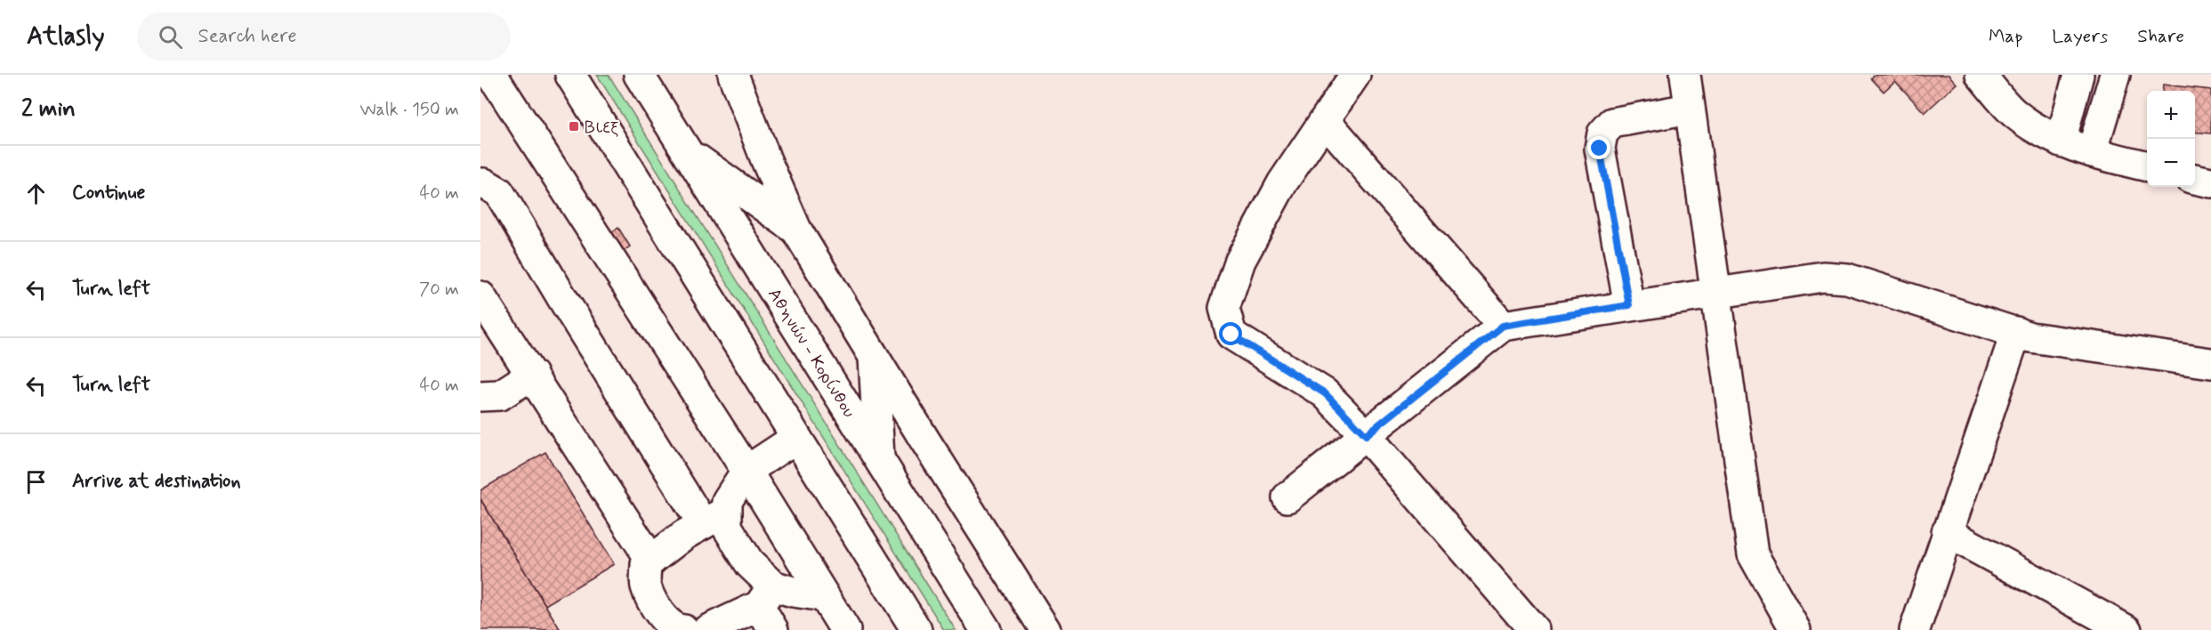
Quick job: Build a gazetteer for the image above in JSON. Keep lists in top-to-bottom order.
{
  "streets": {
    "main road": ["Αθηνών - Κορίνθου"]
  },
  "places": {
    "transit": ["Βιεξ"]
  },
  "page": {
    "header": "Atlasly",
    "search": "Search here",
    "nav": ["Map", "Layers", "Share"],
    "heading": ["2 min", "Walk · 150 m"],
    "map_buttons": ["+", "−"],
    "list": [
      ["Continue", "40 m"],
      ["Turn left", "70 m"],
      ["Turn left", "40 m"],
      "Arrive at destination"
    ]
  }
}
